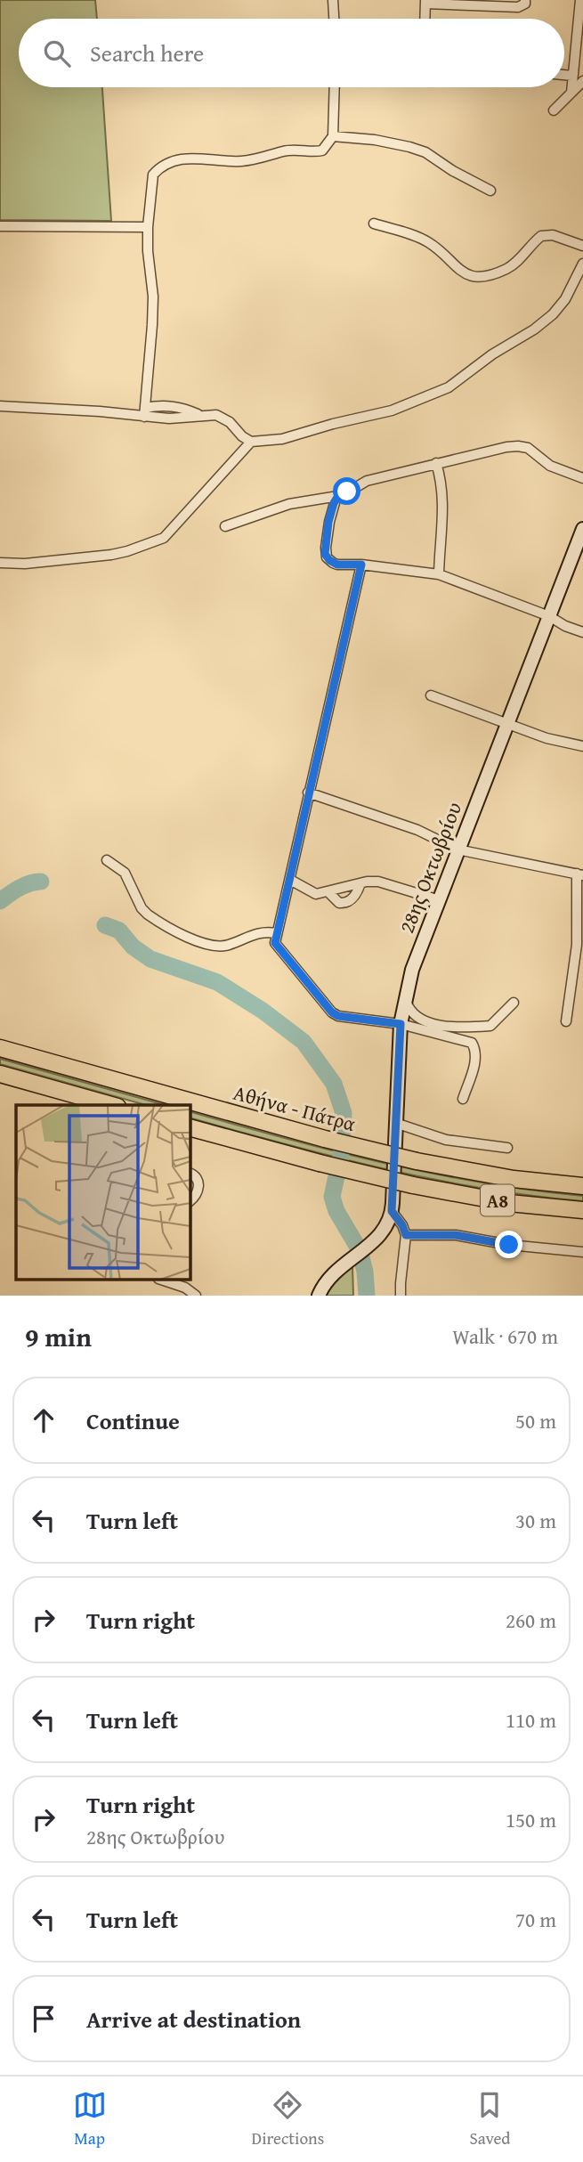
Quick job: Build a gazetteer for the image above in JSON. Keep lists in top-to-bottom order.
{
  "streets": {
    "highway": ["Αθήνα - Πάτρα", "Α8"],
    "street": ["28ης Οκτωβρίου"]
  },
  "page": {
    "search": "Search here",
    "heading": ["9 min", "Walk · 670 m"],
    "list": [
      ["Continue", "50 m"],
      ["Turn left", "30 m"],
      ["Turn right", "260 m"],
      ["Turn left", "110 m"],
      ["Turn right", "28ης Οκτωβρίου", "150 m"],
      ["Turn left", "70 m"],
      "Arrive at destination"
    ],
    "nav": ["Map", "Directions", "Saved"]
  }
}
